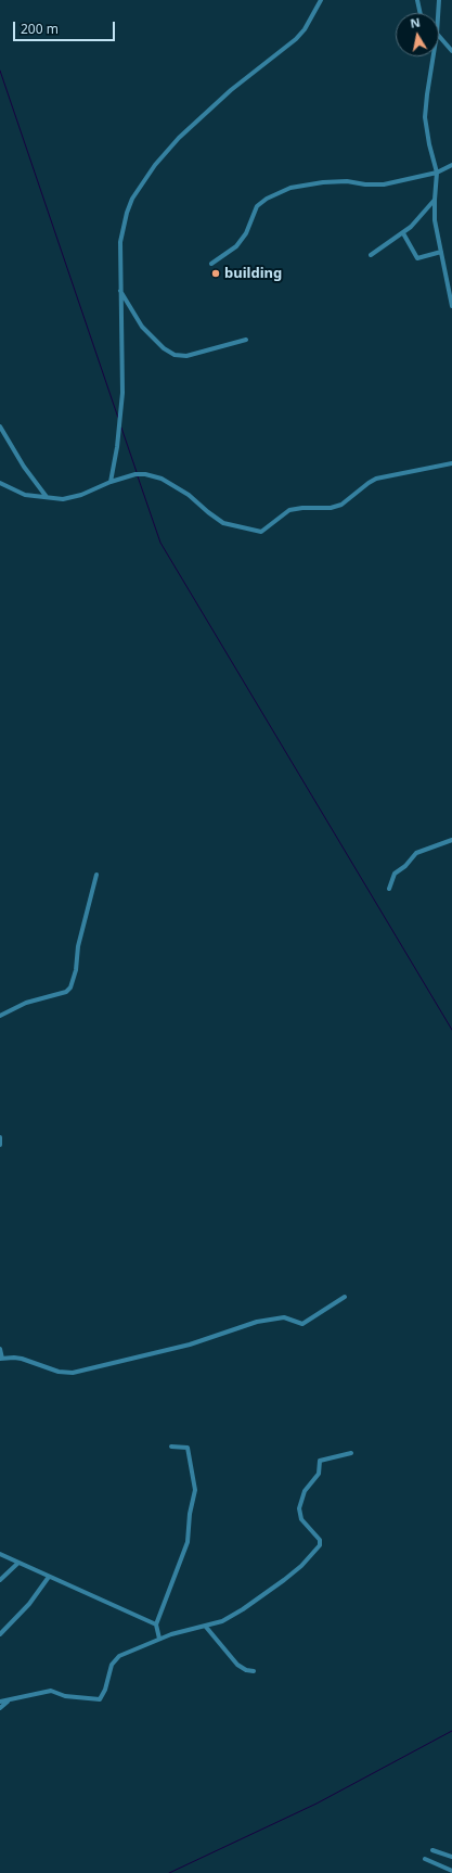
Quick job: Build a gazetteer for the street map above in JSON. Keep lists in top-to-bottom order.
{
  "places": ["building"],
  "scale_bar": "200 m",
  "north": "top"
}
